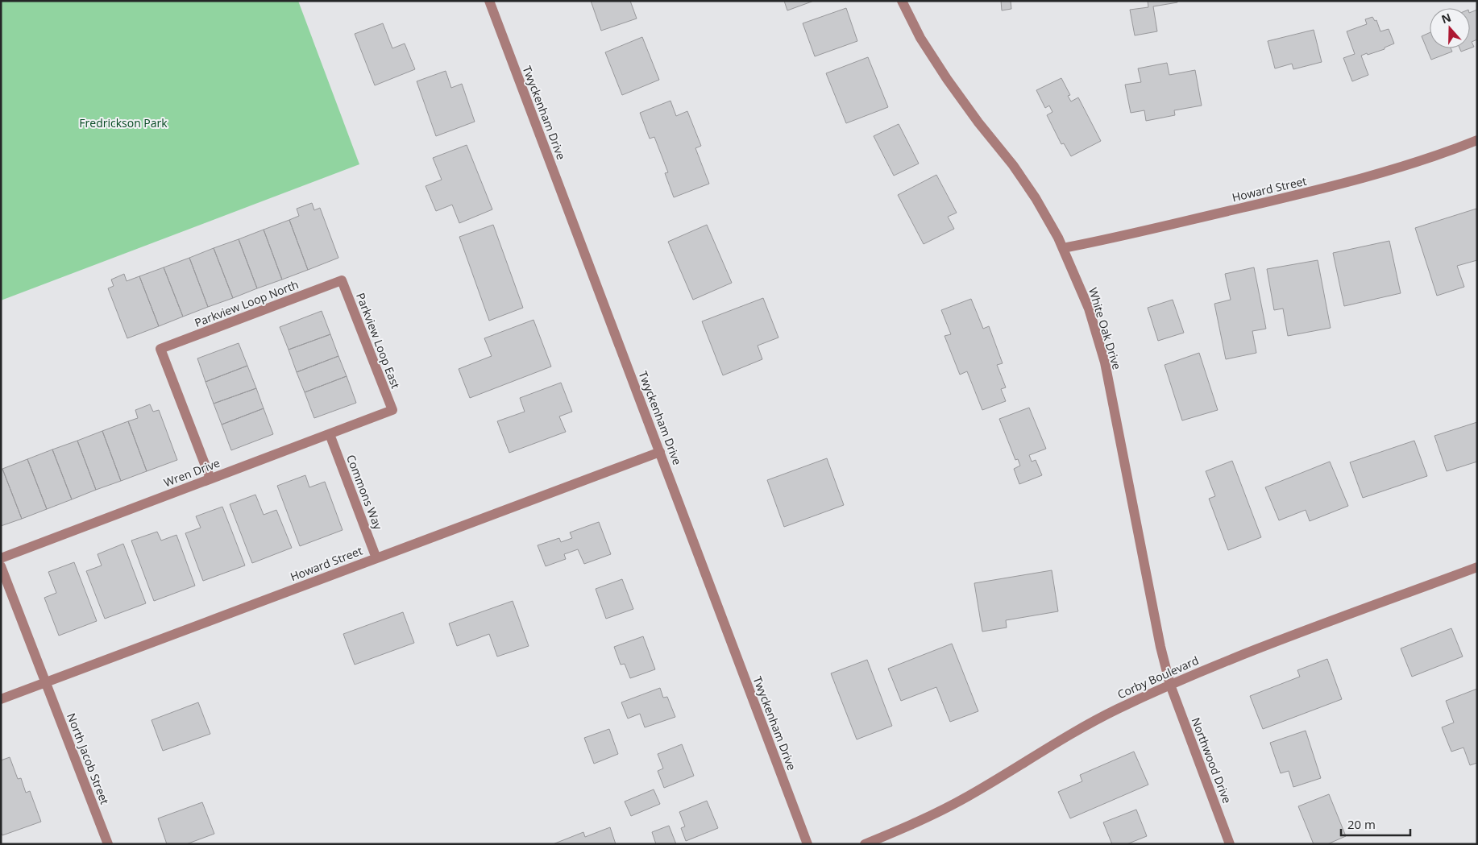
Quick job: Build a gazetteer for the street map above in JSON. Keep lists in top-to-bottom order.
{
  "streets": {
    "street": [
      "Twyckenham Drive",
      "Howard Street",
      "Parkview Loop North",
      "White Oak Drive",
      "Parkview Loop East",
      "Wren Drive",
      "Commons Way",
      "Corby Boulevard",
      "North Jacob Street",
      "Northwood Drive"
    ]
  },
  "crossings": [
    ["Twyckenham Drive", "Howard Street"],
    ["Howard Street", "White Oak Drive"],
    ["Howard Street", "Commons Way"],
    ["Howard Street", "North Jacob Street"],
    ["Parkview Loop North", "Parkview Loop East"],
    ["Parkview Loop North", "Wren Drive"],
    ["White Oak Drive", "Corby Boulevard"],
    ["White Oak Drive", "Northwood Drive"],
    ["Parkview Loop East", "Wren Drive"],
    ["Wren Drive", "Commons Way"],
    ["Corby Boulevard", "Northwood Drive"]
  ],
  "parks": ["Fredrickson Park"],
  "scale_bar": "20 m",
  "north": "top"
}
